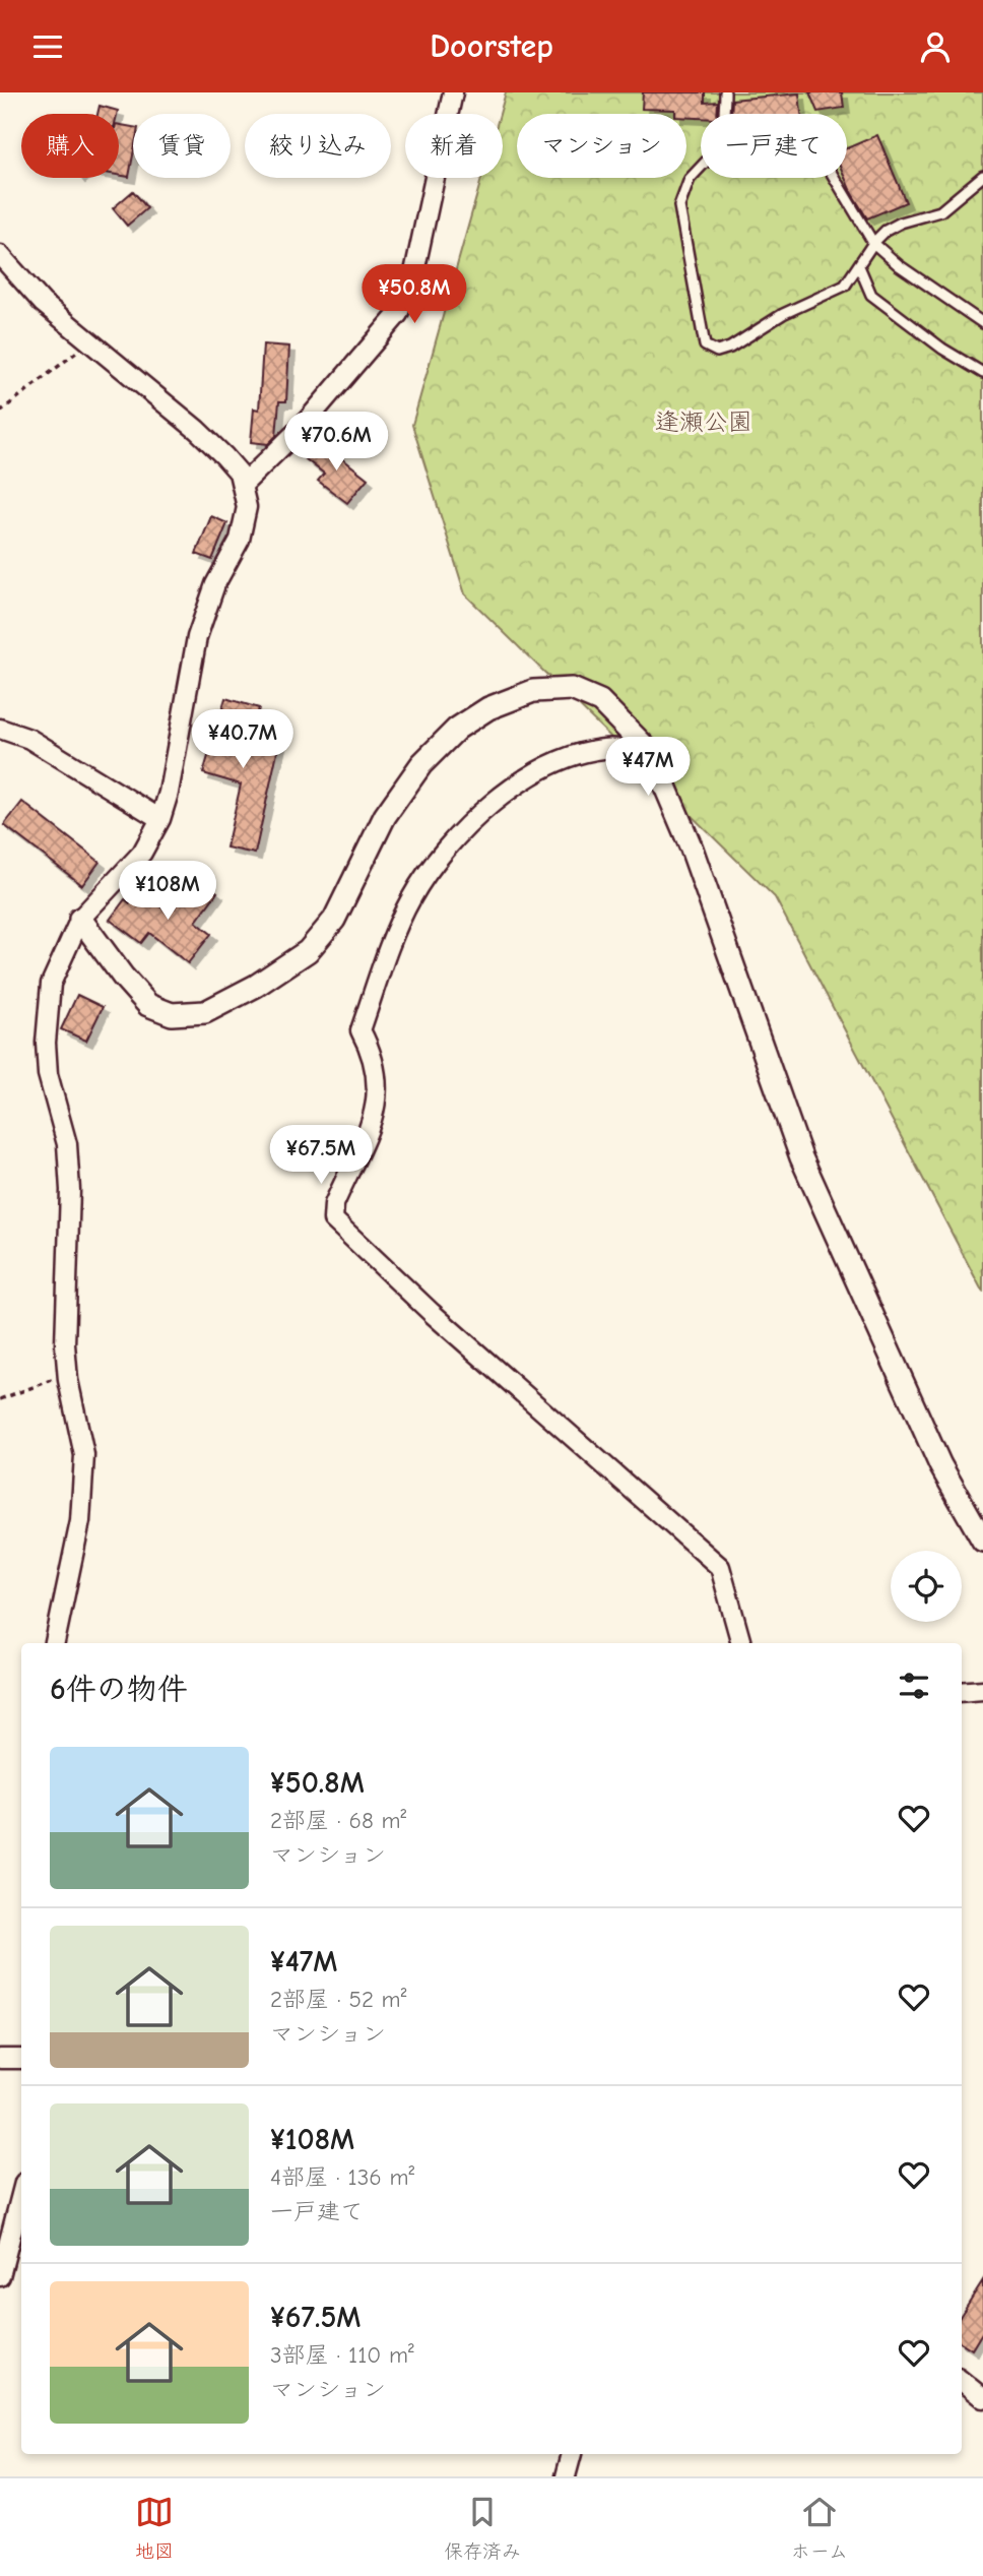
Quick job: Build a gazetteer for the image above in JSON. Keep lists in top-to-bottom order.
{
  "parks": ["逢瀬公園"],
  "page": {
    "header": "Doorstep",
    "chip": [
      "購入",
      "賃貸",
      "絞り込み",
      "新着",
      "マンション",
      "一戸建て"
    ],
    "price": [
      "¥50.8M",
      "¥70.6M",
      "¥40.7M",
      "¥47M",
      "¥108M",
      "¥67.5M"
    ],
    "heading": "6件の物件",
    "list": [
      {
        "name": "¥50.8M",
        "note": "2部屋 · 68 m² · マンション"
      },
      {
        "name": "¥47M",
        "note": "2部屋 · 52 m² · マンション"
      },
      {
        "name": "¥108M",
        "note": "4部屋 · 136 m² · 一戸建て"
      },
      {
        "name": "¥67.5M",
        "note": "3部屋 · 110 m² · マンション"
      }
    ],
    "tabs": ["地図", "保存済み", "ホーム"]
  }
}
